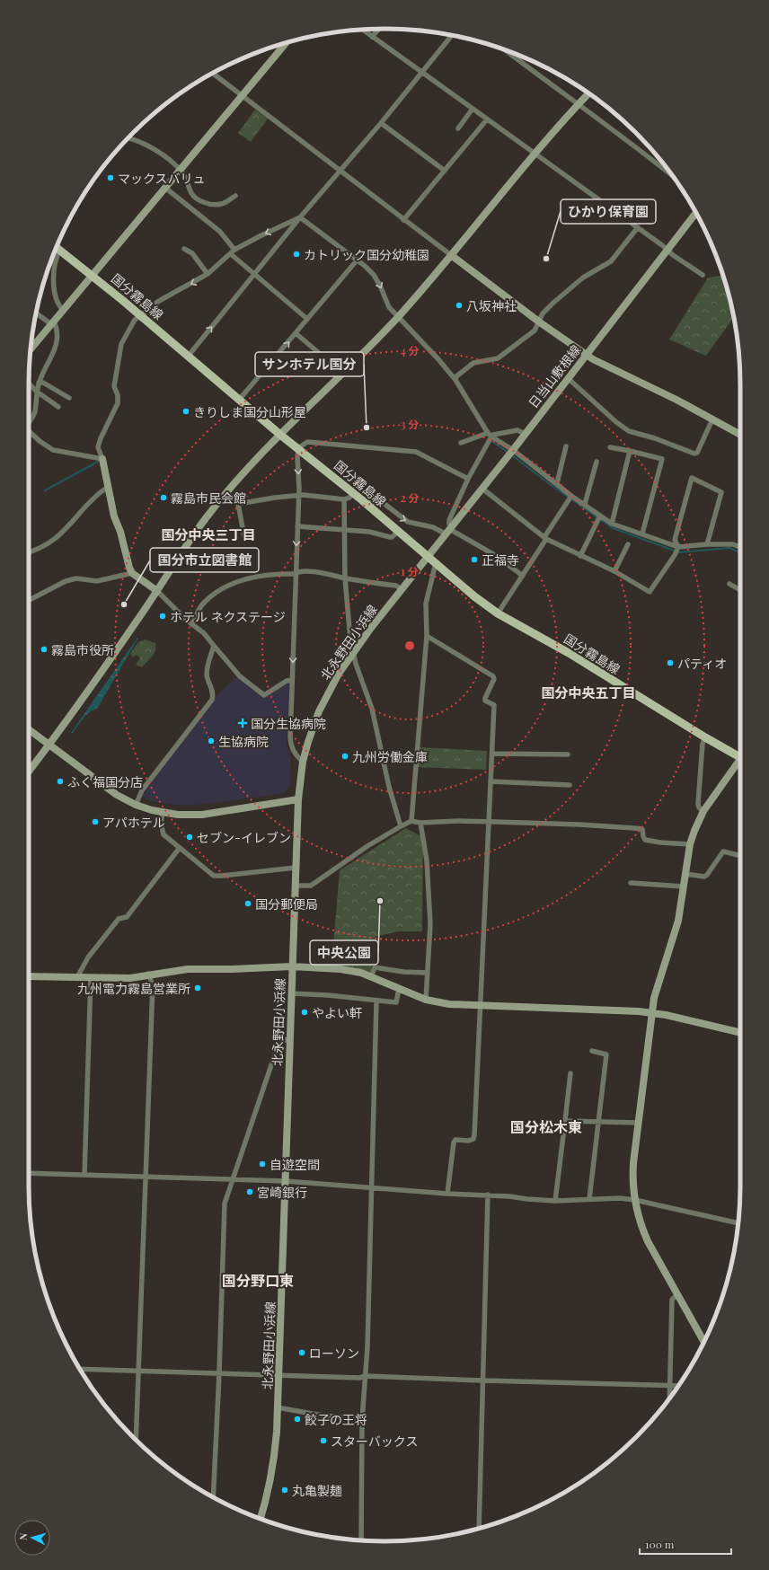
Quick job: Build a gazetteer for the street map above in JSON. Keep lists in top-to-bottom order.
{
  "streets": {
    "main road": ["国分霧島線"],
    "street": ["日当山敷根線", "北永野田小浜線"]
  },
  "crossings": [
    ["国分霧島線", "日当山敷根線"],
    ["国分霧島線", "北永野田小浜線"],
    ["日当山敷根線", "北永野田小浜線"]
  ],
  "districts": [
    "国分中央三丁目",
    "国分中央五丁目",
    "国分松木東",
    "国分野口東"
  ],
  "places": {
    "other": [
      "マックスバリュ",
      "カトリック国分幼稚園",
      "ひかり保育園",
      "八坂神社",
      "きりしま国分山形屋",
      "サンホテル国分",
      "霧島市民会館",
      "正福寺",
      "国分市立図書館",
      "ホテル ネクステージ",
      "霧島市役所",
      "パティオ",
      "生協病院",
      "九州労働金庫",
      "ふく福国分店",
      "アパホテル",
      "セブン-イレブン",
      "中央公園",
      "国分郵便局",
      "九州電力霧島営業所",
      "やよい軒",
      "自遊空間",
      "宮崎銀行",
      "ローソン",
      "餃子の王将",
      "スターバックス",
      "丸亀製麺"
    ],
    "health": ["国分生協病院"]
  },
  "scale_bar": "100 m",
  "north": "left",
  "rings": [
    "4 分",
    "3 分",
    "2 分",
    "1 分"
  ]
}
